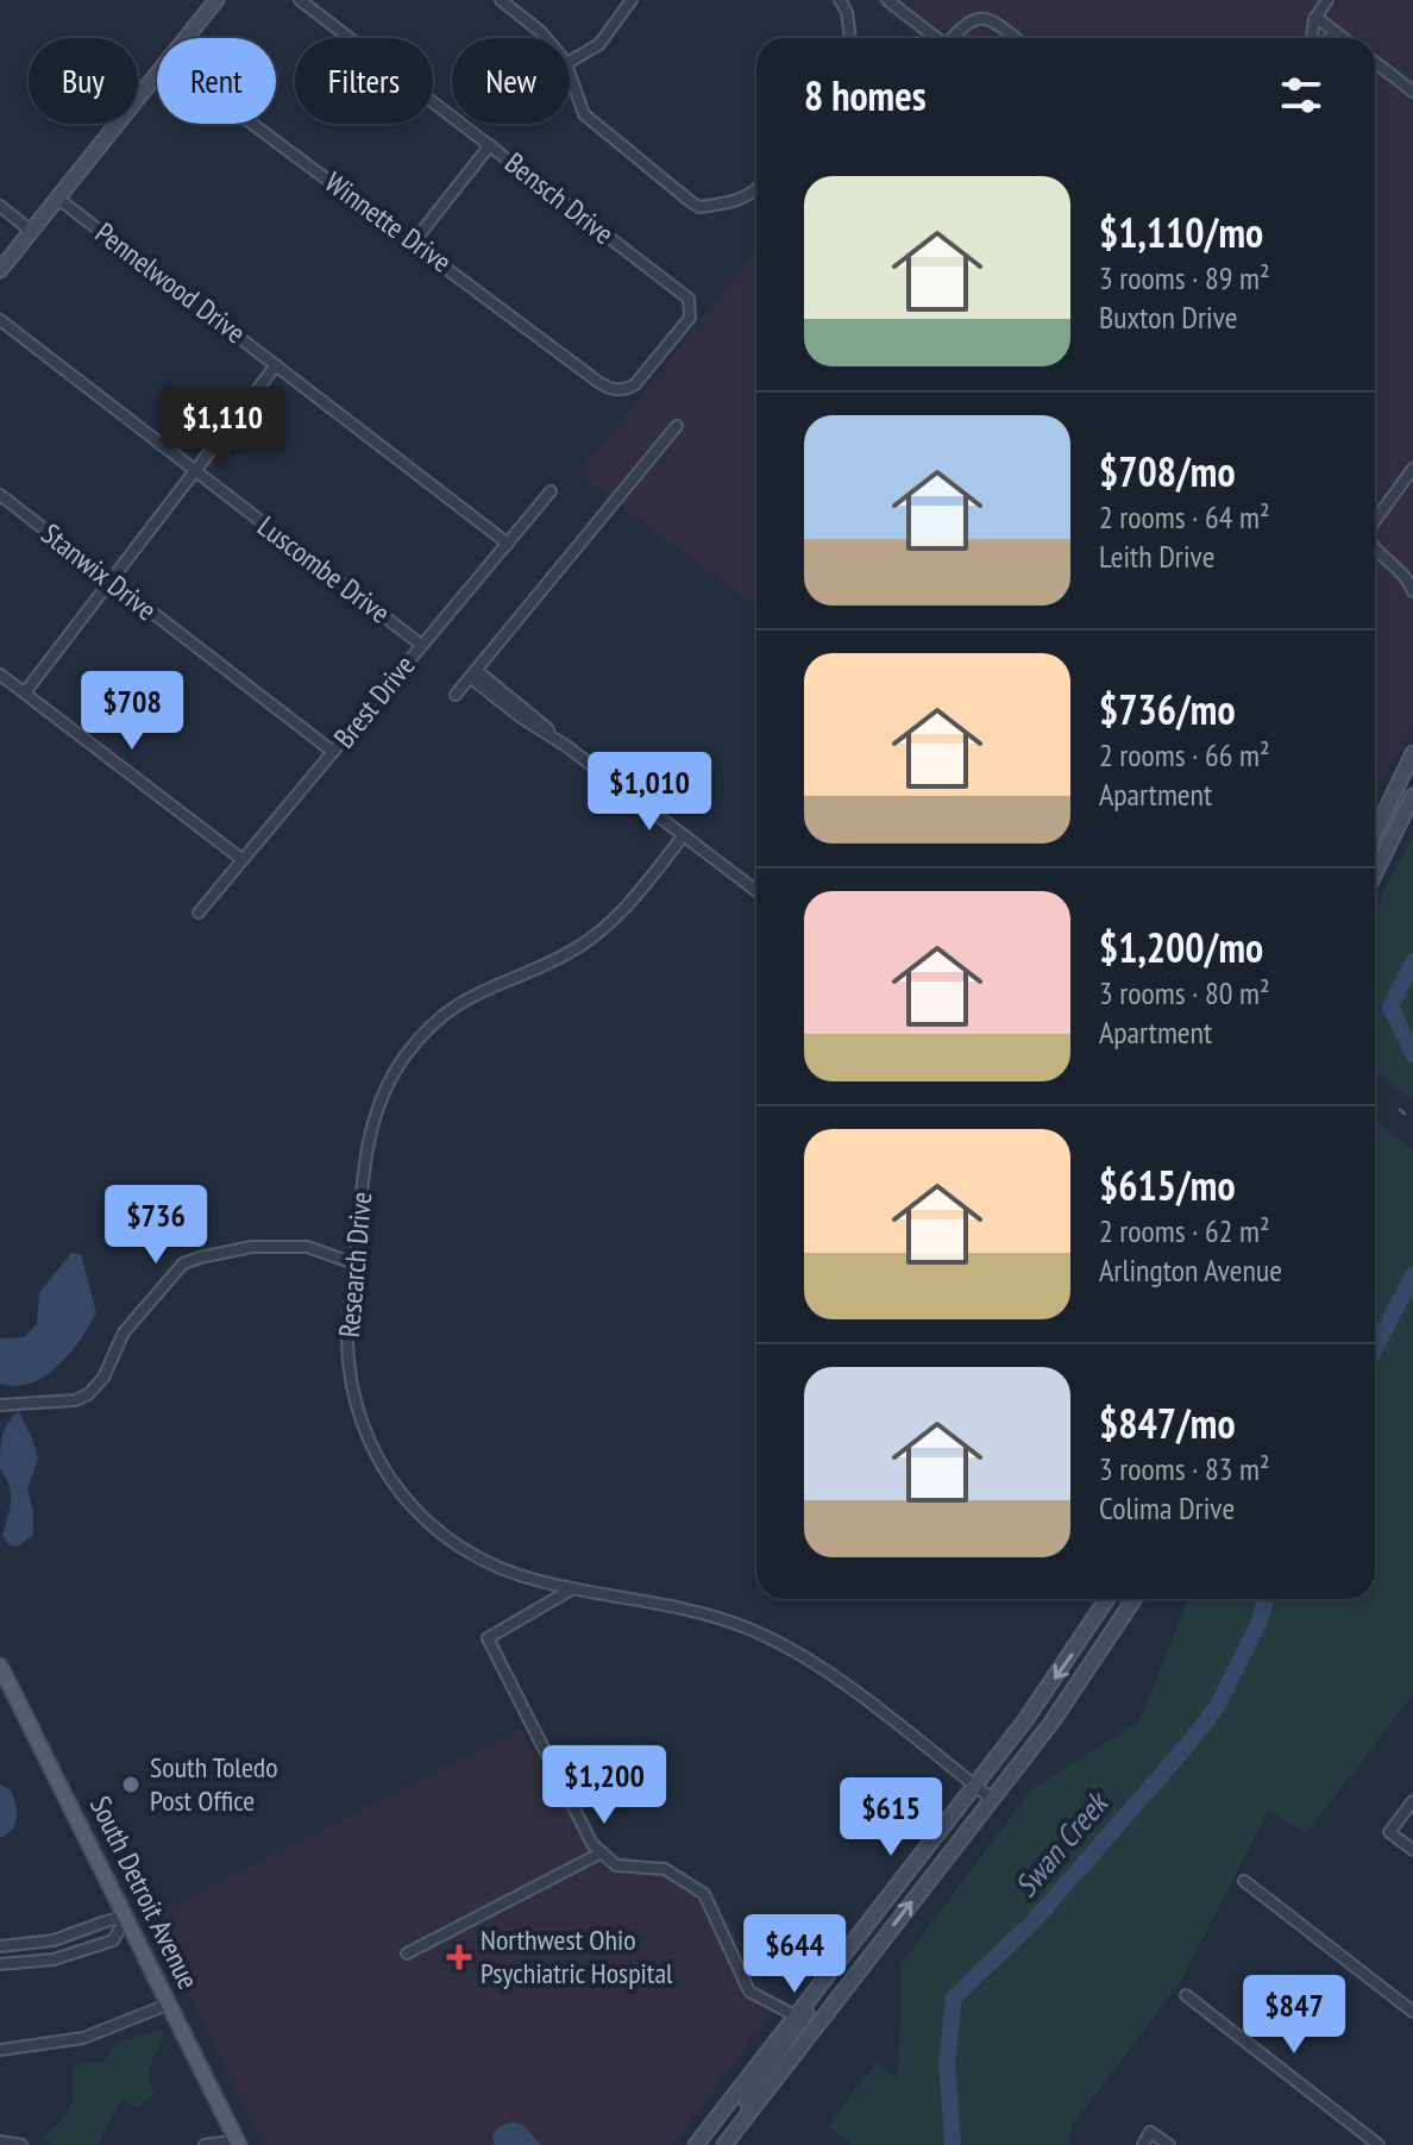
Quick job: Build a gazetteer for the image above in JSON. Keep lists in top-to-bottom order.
{
  "streets": {
    "main road": ["South Detroit Avenue"],
    "street": [
      "Bensch Drive",
      "Winnette Drive",
      "Pennelwood Drive",
      "Luscombe Drive",
      "Stanwix Drive",
      "Brest Drive",
      "Research Drive"
    ]
  },
  "crossings": [
    ["Bensch Drive", "Winnette Drive"],
    ["Pennelwood Drive", "Brest Drive"],
    ["Luscombe Drive", "Brest Drive"],
    ["Stanwix Drive", "Brest Drive"]
  ],
  "water": ["Swan Creek"],
  "places": {
    "other": ["South Toledo Post Office"],
    "health": ["Northwest Ohio Psychiatric Hospital"]
  },
  "page": {
    "chip": [
      "Buy",
      "Rent",
      "Filters",
      "New"
    ],
    "heading": "8 homes",
    "list": [
      {
        "name": "$1,110/mo",
        "note": "3 rooms · 89 m² · Buxton Drive"
      },
      {
        "name": "$708/mo",
        "note": "2 rooms · 64 m² · Leith Drive"
      },
      {
        "name": "$736/mo",
        "note": "2 rooms · 66 m² · Apartment"
      },
      {
        "name": "$1,200/mo",
        "note": "3 rooms · 80 m² · Apartment"
      },
      {
        "name": "$615/mo",
        "note": "2 rooms · 62 m² · Arlington Avenue"
      },
      {
        "name": "$847/mo",
        "note": "3 rooms · 83 m² · Colima Drive"
      }
    ],
    "price": [
      "$1,110",
      "$708",
      "$1,010",
      "$736",
      "$1,200",
      "$615",
      "$644",
      "$847"
    ]
  }
}
